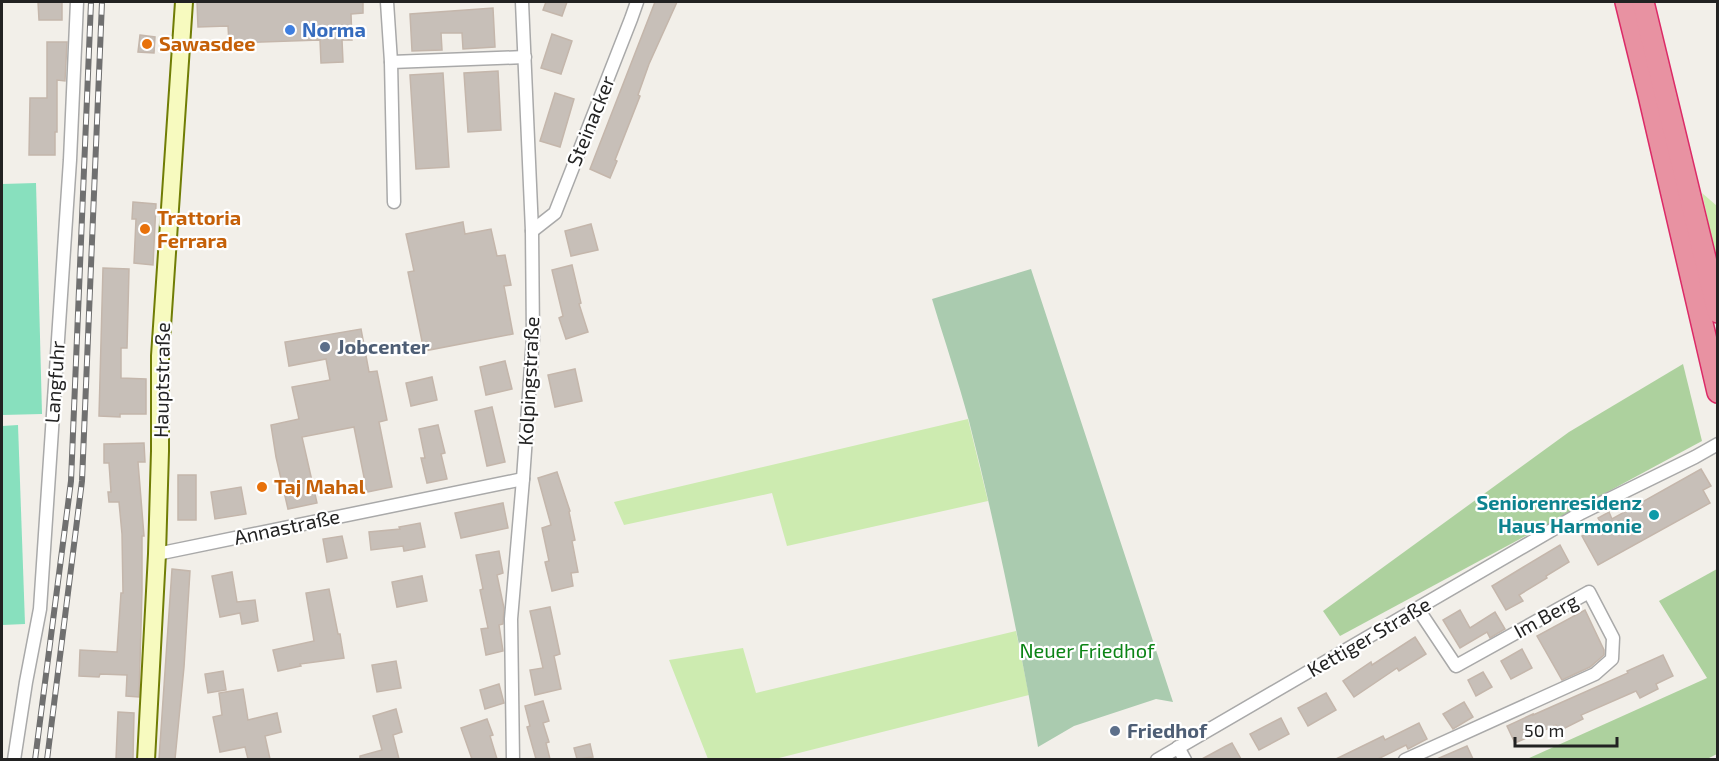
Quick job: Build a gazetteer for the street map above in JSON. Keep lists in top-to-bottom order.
{
  "streets": {
    "main road": ["Hauptstraße"],
    "street": [
      "Steinacker",
      "Kolpingstraße",
      "Langfuhr",
      "Annastraße",
      "Im Berg",
      "Kettiger Straße"
    ]
  },
  "crossings": [
    ["Steinacker", "Kolpingstraße"],
    ["Hauptstraße", "Annastraße"],
    ["Kolpingstraße", "Annastraße"],
    ["Im Berg", "Kettiger Straße"]
  ],
  "parks": ["Neuer Friedhof"],
  "places": [
    "Norma",
    "Sawasdee",
    "Trattoria Ferrara",
    "Jobcenter",
    "Taj Mahal",
    "Seniorenresidenz Haus Harmonie",
    "Friedhof"
  ],
  "scale_bar": "50 m"
}
